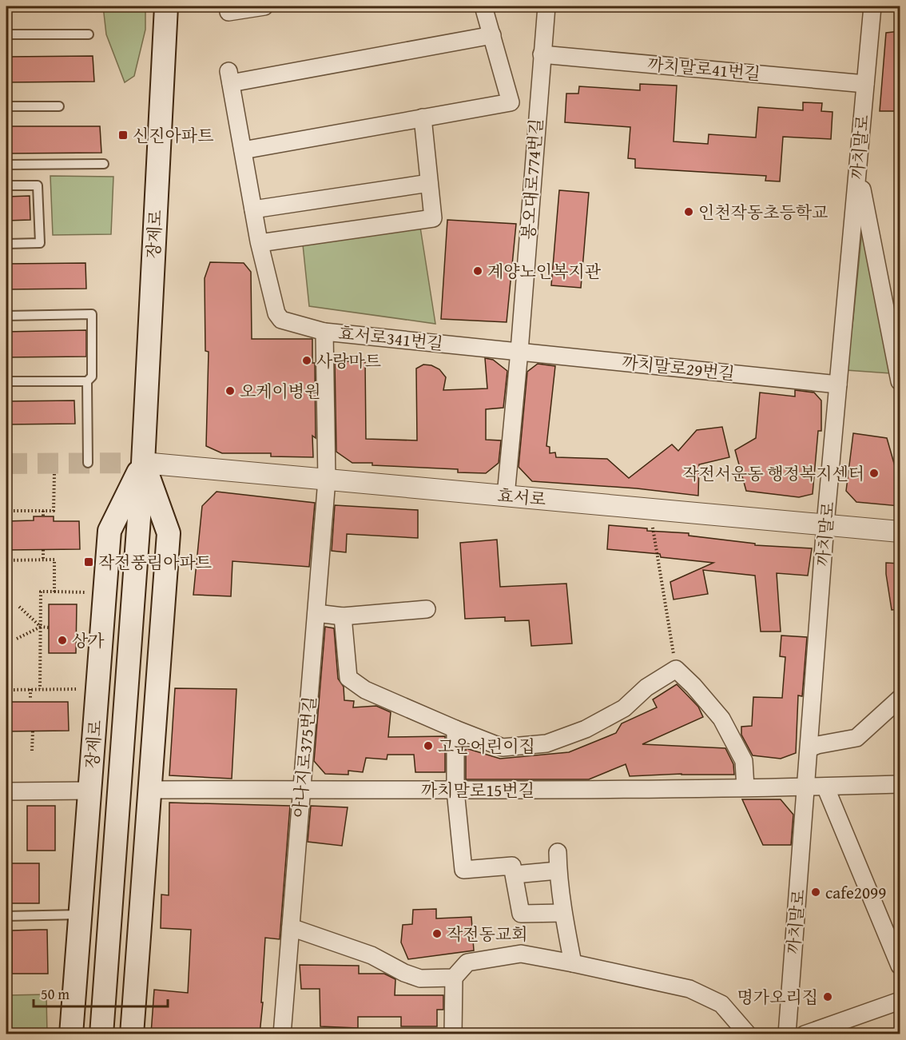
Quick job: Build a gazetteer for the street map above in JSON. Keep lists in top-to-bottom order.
{
  "streets": {
    "main road": ["장제로"],
    "street": [
      "까치말로41번길",
      "까치말로",
      "봉오대로774번길",
      "효서로341번길",
      "까치말로29번길",
      "효서로",
      "아나지로375번길",
      "까치말로15번길"
    ]
  },
  "crossings": [
    ["까치말로41번길", "까치말로"],
    ["까치말로41번길", "봉오대로774번길"],
    ["까치말로", "까치말로29번길"],
    ["까치말로", "효서로"],
    ["까치말로", "까치말로15번길"],
    ["봉오대로774번길", "효서로341번길"],
    ["봉오대로774번길", "까치말로29번길"],
    ["봉오대로774번길", "효서로"],
    ["장제로", "효서로"],
    ["장제로", "까치말로15번길"],
    ["효서로341번길", "까치말로29번길"],
    ["효서로341번길", "효서로"],
    ["효서로341번길", "아나지로375번길"],
    ["효서로", "아나지로375번길"],
    ["아나지로375번길", "까치말로15번길"]
  ],
  "places": {
    "transit": ["신진아파트", "작전풍림아파트"],
    "other": [
      "인천작동초등학교",
      "계양노인복지관",
      "사랑마트",
      "오케이병원",
      "작전서운동 행정복지센터",
      "상가",
      "고운어린이집",
      "cafe2099",
      "작전동교회",
      "명가오리집"
    ]
  },
  "scale_bar": "50 m"
}
